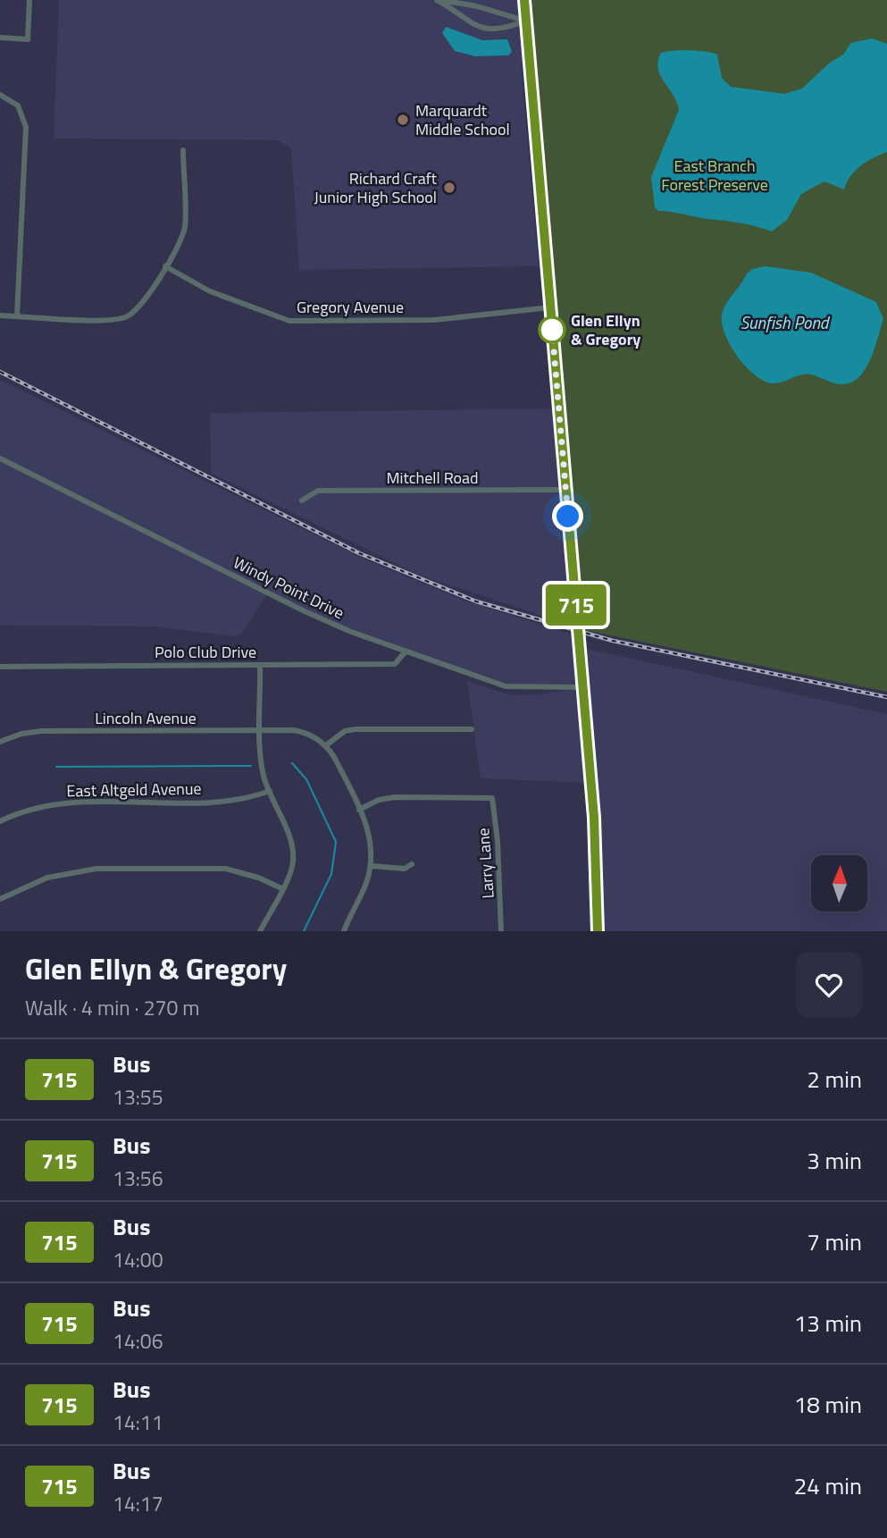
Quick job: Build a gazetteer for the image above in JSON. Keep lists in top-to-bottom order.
{
  "streets": {
    "street": [
      "Gregory Avenue",
      "Mitchell Road",
      "Windy Point Drive",
      "Polo Club Drive",
      "Lincoln Avenue",
      "East Altgeld Avenue",
      "Larry Lane"
    ]
  },
  "crossings": [
    ["Windy Point Drive", "Polo Club Drive"]
  ],
  "water": ["Sunfish Pond"],
  "parks": ["East Branch Forest Preserve"],
  "places": ["Marquardt Middle School", "Richard Craft Junior High School", "Glen Ellyn & Gregory"],
  "lines": ["bus line 715"],
  "north": "top",
  "page": {
    "on_map": "715",
    "heading": ["Glen Ellyn & Gregory", "Walk · 4 min · 270 m"],
    "list": [
      {
        "mark": "715",
        "name": "Bus",
        "note": "13:55",
        "value": "2 min"
      },
      {
        "mark": "715",
        "name": "Bus",
        "note": "13:56",
        "value": "3 min"
      },
      {
        "mark": "715",
        "name": "Bus",
        "note": "14:00",
        "value": "7 min"
      },
      {
        "mark": "715",
        "name": "Bus",
        "note": "14:06",
        "value": "13 min"
      },
      {
        "mark": "715",
        "name": "Bus",
        "note": "14:11",
        "value": "18 min"
      },
      {
        "mark": "715",
        "name": "Bus",
        "note": "14:17",
        "value": "24 min"
      }
    ]
  }
}
